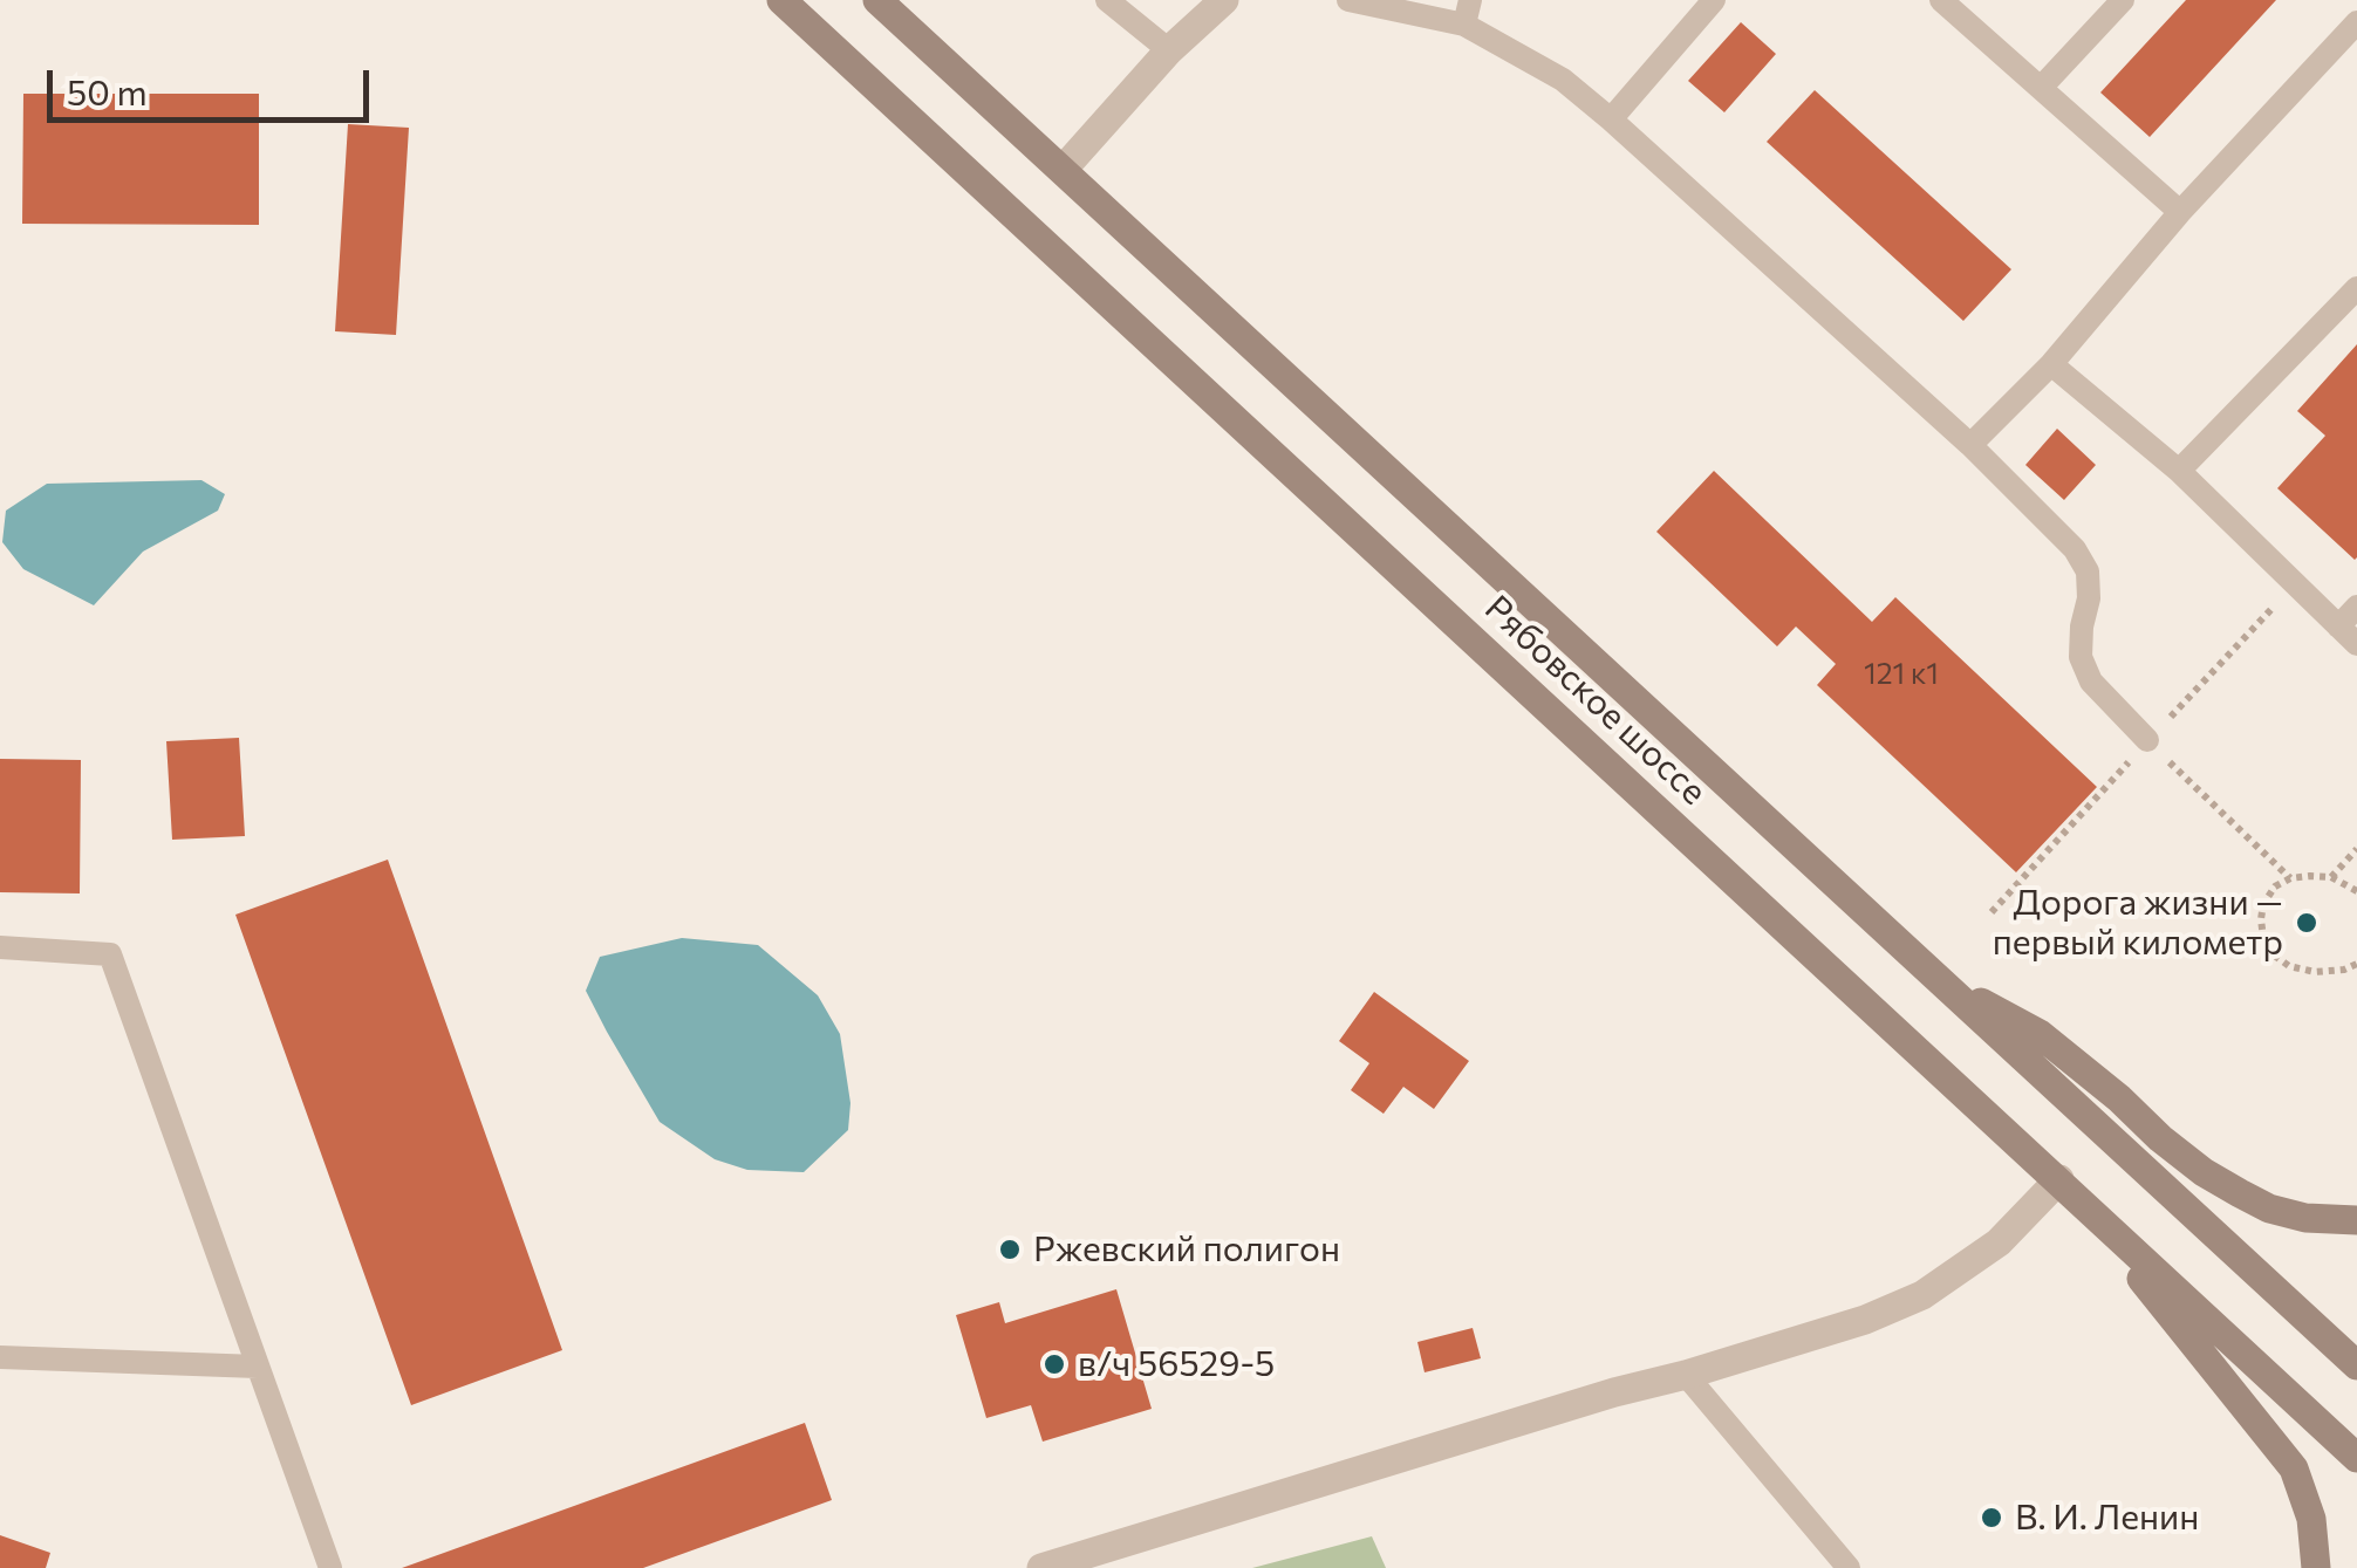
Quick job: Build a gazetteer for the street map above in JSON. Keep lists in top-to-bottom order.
{
  "streets": {
    "main road": ["Рябовское шоссе"]
  },
  "places": [
    "Дорога жизни — первый километр",
    "Ржевский полигон",
    "в/ч 56529-5",
    "В. И. Ленин"
  ],
  "house_numbers": ["121 к1"],
  "scale_bar": "50 m"
}
